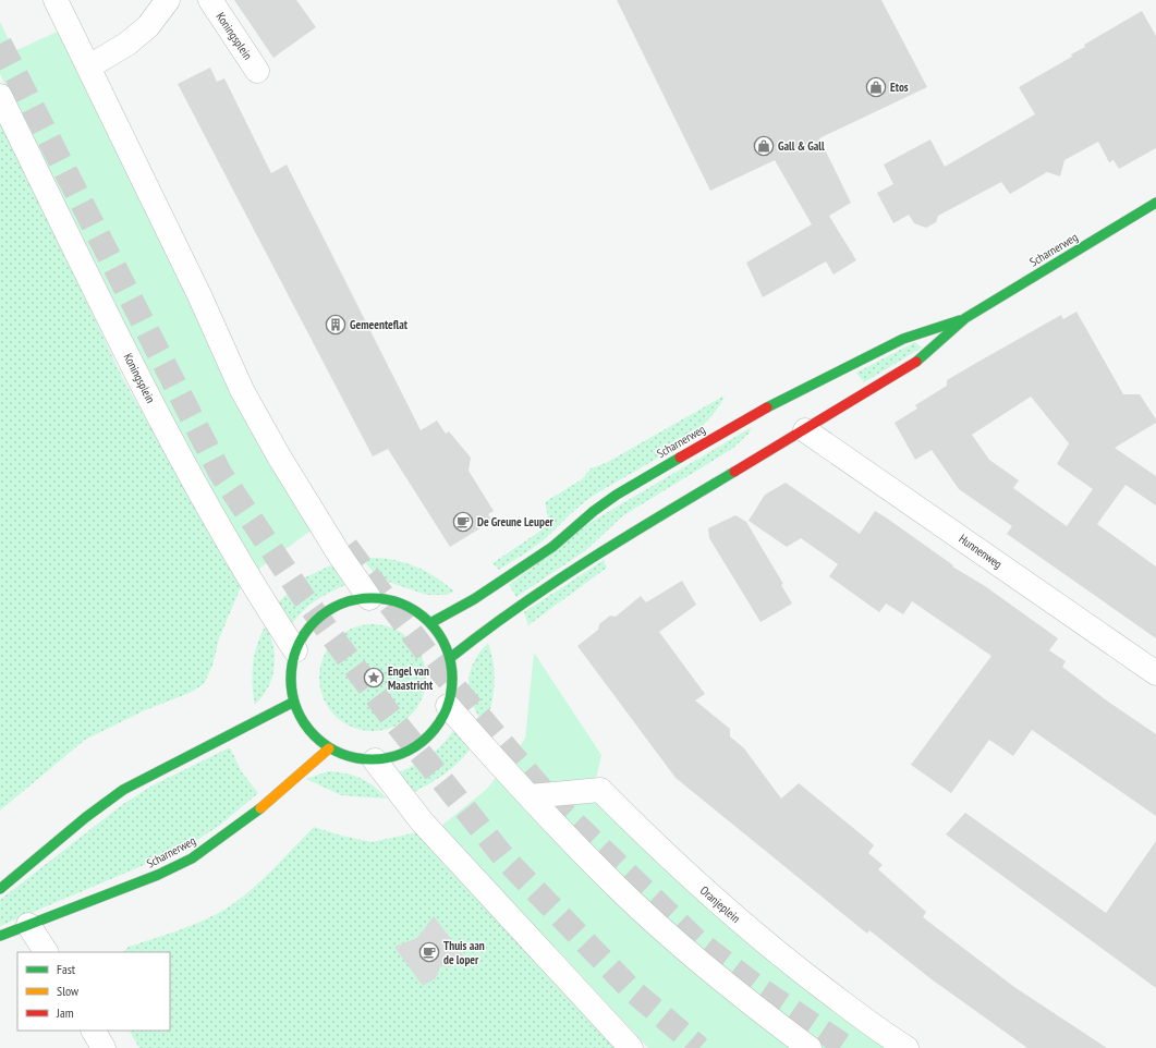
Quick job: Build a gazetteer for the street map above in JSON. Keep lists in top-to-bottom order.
{
  "streets": {
    "street": [
      "Koningsplein",
      "Scharnerweg",
      "Hunnenweg",
      "Oranjeplein"
    ]
  },
  "crossings": [
    ["Scharnerweg", "Hunnenweg"]
  ],
  "places": {
    "shop": ["Etos", "Gall & Gall"],
    "building": ["Gemeenteflat"],
    "cafe": ["De Greune Leuper", "Thuis aan de loper"],
    "place": ["Engel van Maastricht"]
  },
  "legend": ["Fast", "Slow", "Jam"]
}
